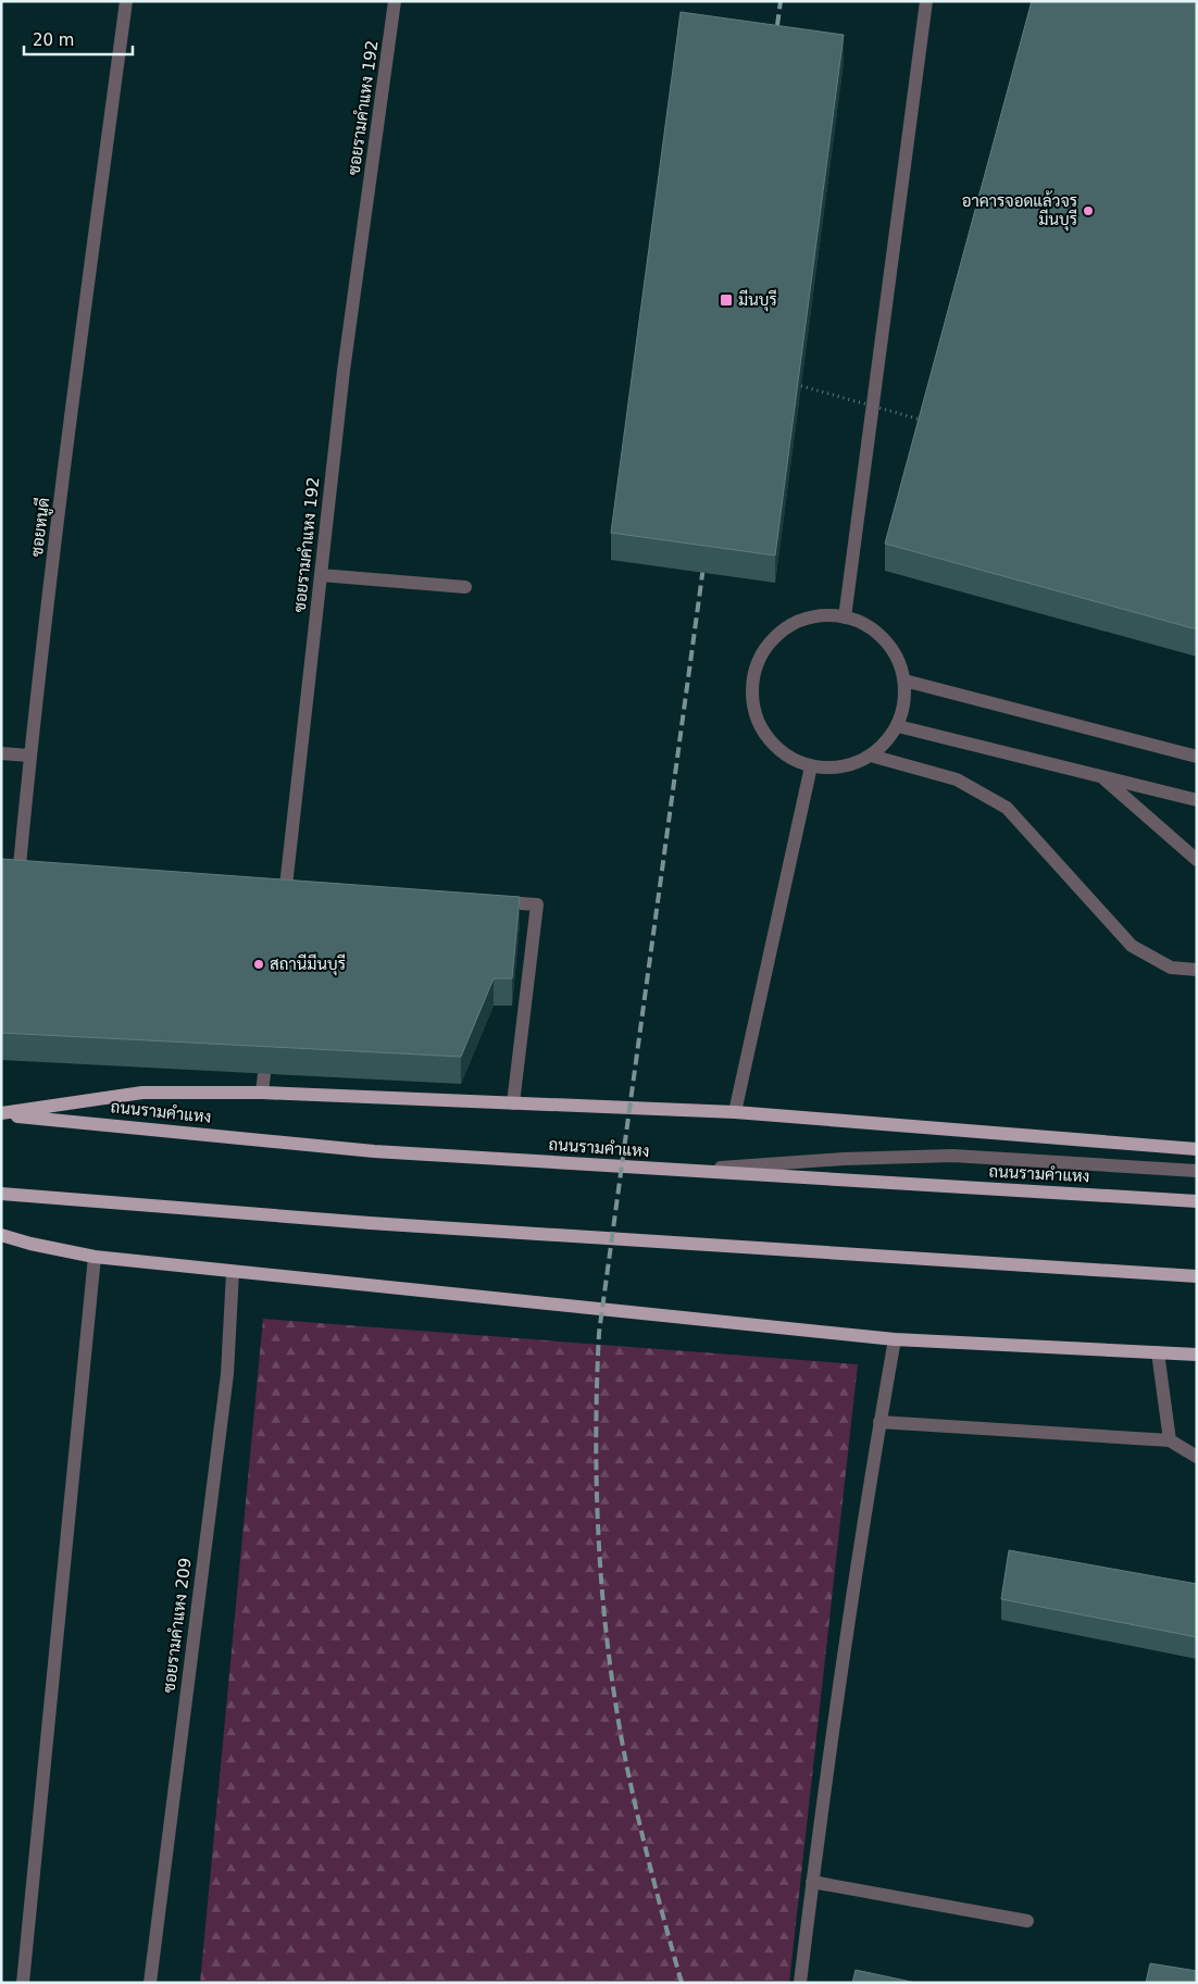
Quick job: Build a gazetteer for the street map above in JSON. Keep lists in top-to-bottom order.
{
  "streets": {
    "main road": ["ถนนรามคำแหง"],
    "street": ["ซอยรามคำแหง 192", "ซอยหนูดี", "ซอยรามคำแหง 209"]
  },
  "places": {
    "other": ["อาคารจอดแล้วจร มีนบุรี", "สถานีมีนบุรี"],
    "transit": ["มีนบุรี"]
  },
  "scale_bar": "20 m"
}
